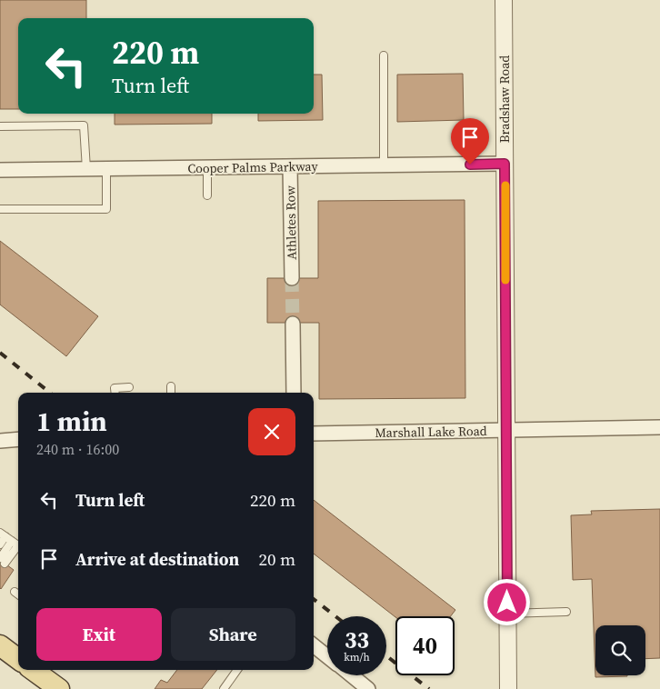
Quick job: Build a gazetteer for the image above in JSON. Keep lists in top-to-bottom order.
{
  "streets": {
    "street": [
      "Bradshaw Road",
      "Cooper Palms Parkway",
      "Athletes Row",
      "Marshall Lake Road"
    ]
  },
  "crossings": [
    ["Bradshaw Road", "Cooper Palms Parkway"],
    ["Bradshaw Road", "Marshall Lake Road"],
    ["Cooper Palms Parkway", "Athletes Row"]
  ],
  "page": {
    "turn": ["220 m", "Turn left"],
    "heading": ["1 min", "240 m · 16:00"],
    "list": [
      {
        "name": "Turn left",
        "value": "220 m"
      },
      {
        "name": "Arrive at destination",
        "value": "20 m"
      }
    ],
    "buttons": ["Exit", "Share"],
    "speed": "33 km/h",
    "limit": "40"
  }
}
